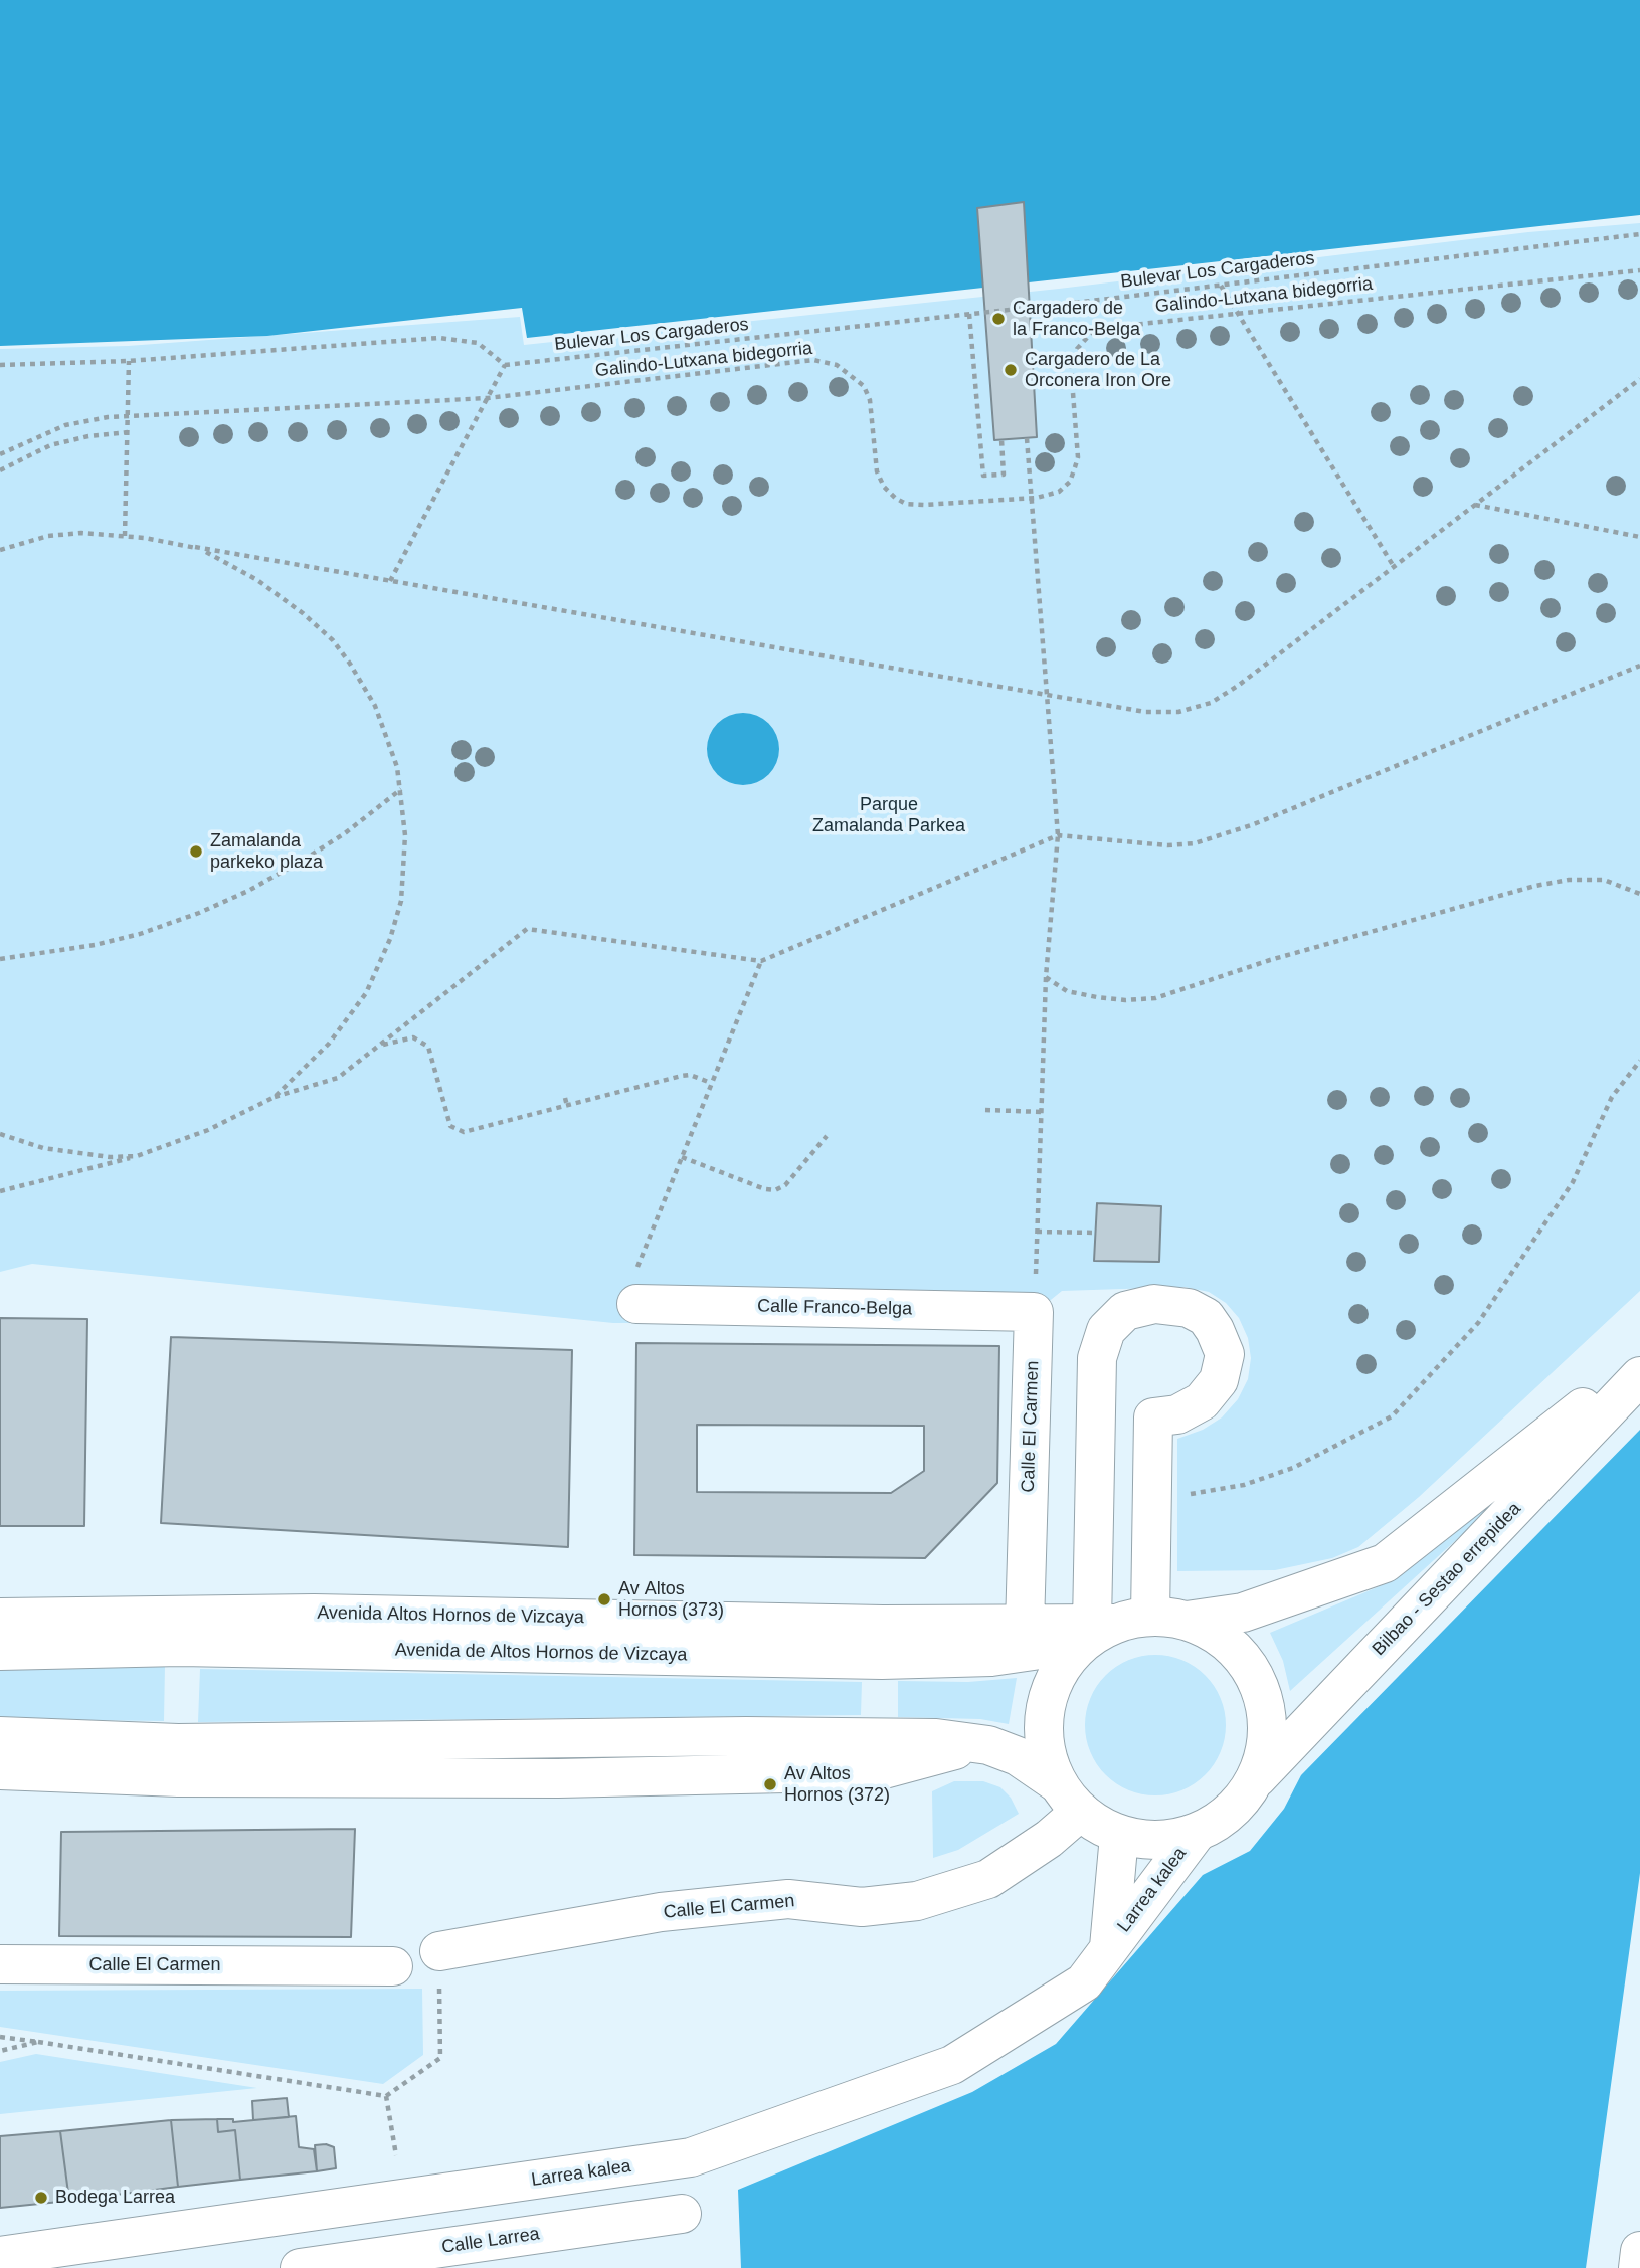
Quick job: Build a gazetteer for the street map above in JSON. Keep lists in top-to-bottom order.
{
  "streets": {
    "main road": [
      "Calle Franco-Belga",
      "Calle El Carmen",
      "Bilbao - Sestao errepidea",
      "Avenida Altos Hornos de Vizcaya",
      "Avenida de Altos Hornos de Vizcaya",
      "Larrea kalea",
      "Calle Larrea"
    ],
    "path": ["Bulevar Los Cargaderos", "Galindo-Lutxana bidegorria"]
  },
  "crossings": [
    ["Calle Franco-Belga", "Calle El Carmen"],
    ["Calle El Carmen", "Bilbao - Sestao errepidea"],
    ["Calle El Carmen", "Avenida Altos Hornos de Vizcaya"],
    ["Calle El Carmen", "Avenida de Altos Hornos de Vizcaya"],
    ["Calle El Carmen", "Larrea kalea"],
    ["Bilbao - Sestao errepidea", "Avenida Altos Hornos de Vizcaya"],
    ["Bilbao - Sestao errepidea", "Avenida de Altos Hornos de Vizcaya"],
    ["Bilbao - Sestao errepidea", "Larrea kalea"],
    ["Avenida Altos Hornos de Vizcaya", "Avenida de Altos Hornos de Vizcaya"],
    ["Avenida Altos Hornos de Vizcaya", "Larrea kalea"],
    ["Avenida de Altos Hornos de Vizcaya", "Larrea kalea"]
  ],
  "parks": ["Parque Zamalanda Parkea"],
  "places": [
    "Cargadero de la Franco-Belga",
    "Cargadero de La Orconera Iron Ore",
    "Zamalanda parkeko plaza",
    "Av Altos Hornos (373)",
    "Av Altos Hornos (372)",
    "Bodega Larrea"
  ]
}
